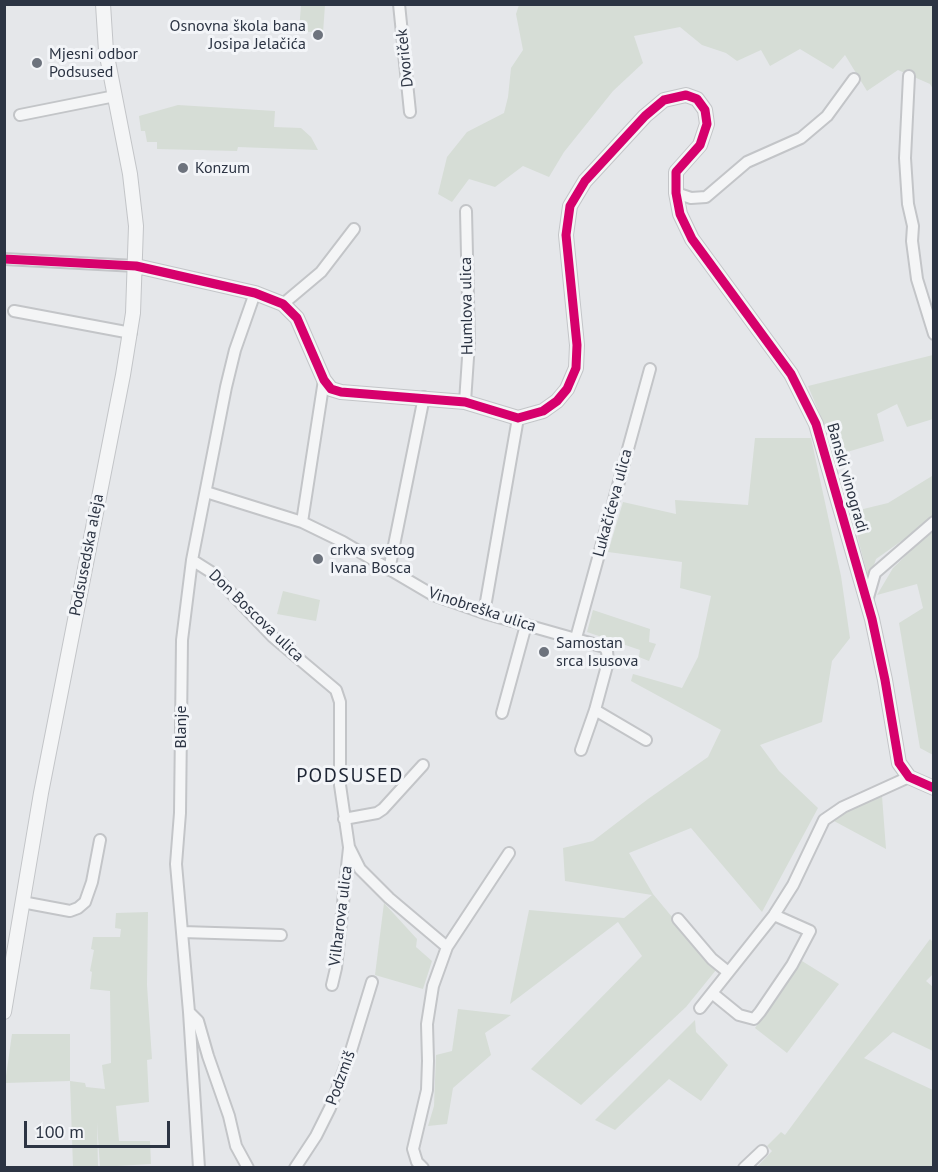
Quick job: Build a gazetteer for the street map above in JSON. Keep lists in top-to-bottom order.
{
  "streets": {
    "street": [
      "Dvoriček",
      "Humlova ulica",
      "Banski vinogradi",
      "Lukačićeva ulica",
      "Podsusedska aleja",
      "Vinobreška ulica",
      "Don Boscova ulica",
      "Blanje",
      "Vilharova ulica",
      "Podzmiš"
    ]
  },
  "crossings": [
    ["Lukačićeva ulica", "Vinobreška ulica"],
    ["Vinobreška ulica", "Blanje"],
    ["Don Boscova ulica", "Blanje"],
    ["Don Boscova ulica", "Vilharova ulica"]
  ],
  "districts": ["PODSUSED"],
  "places": [
    "Osnovna škola bana Josipa Jelačića",
    "Mjesni odbor Podsused",
    "Konzum",
    "crkva svetog Ivana Bosca",
    "Samostan srca Isusova"
  ],
  "scale_bar": "100 m"
}
